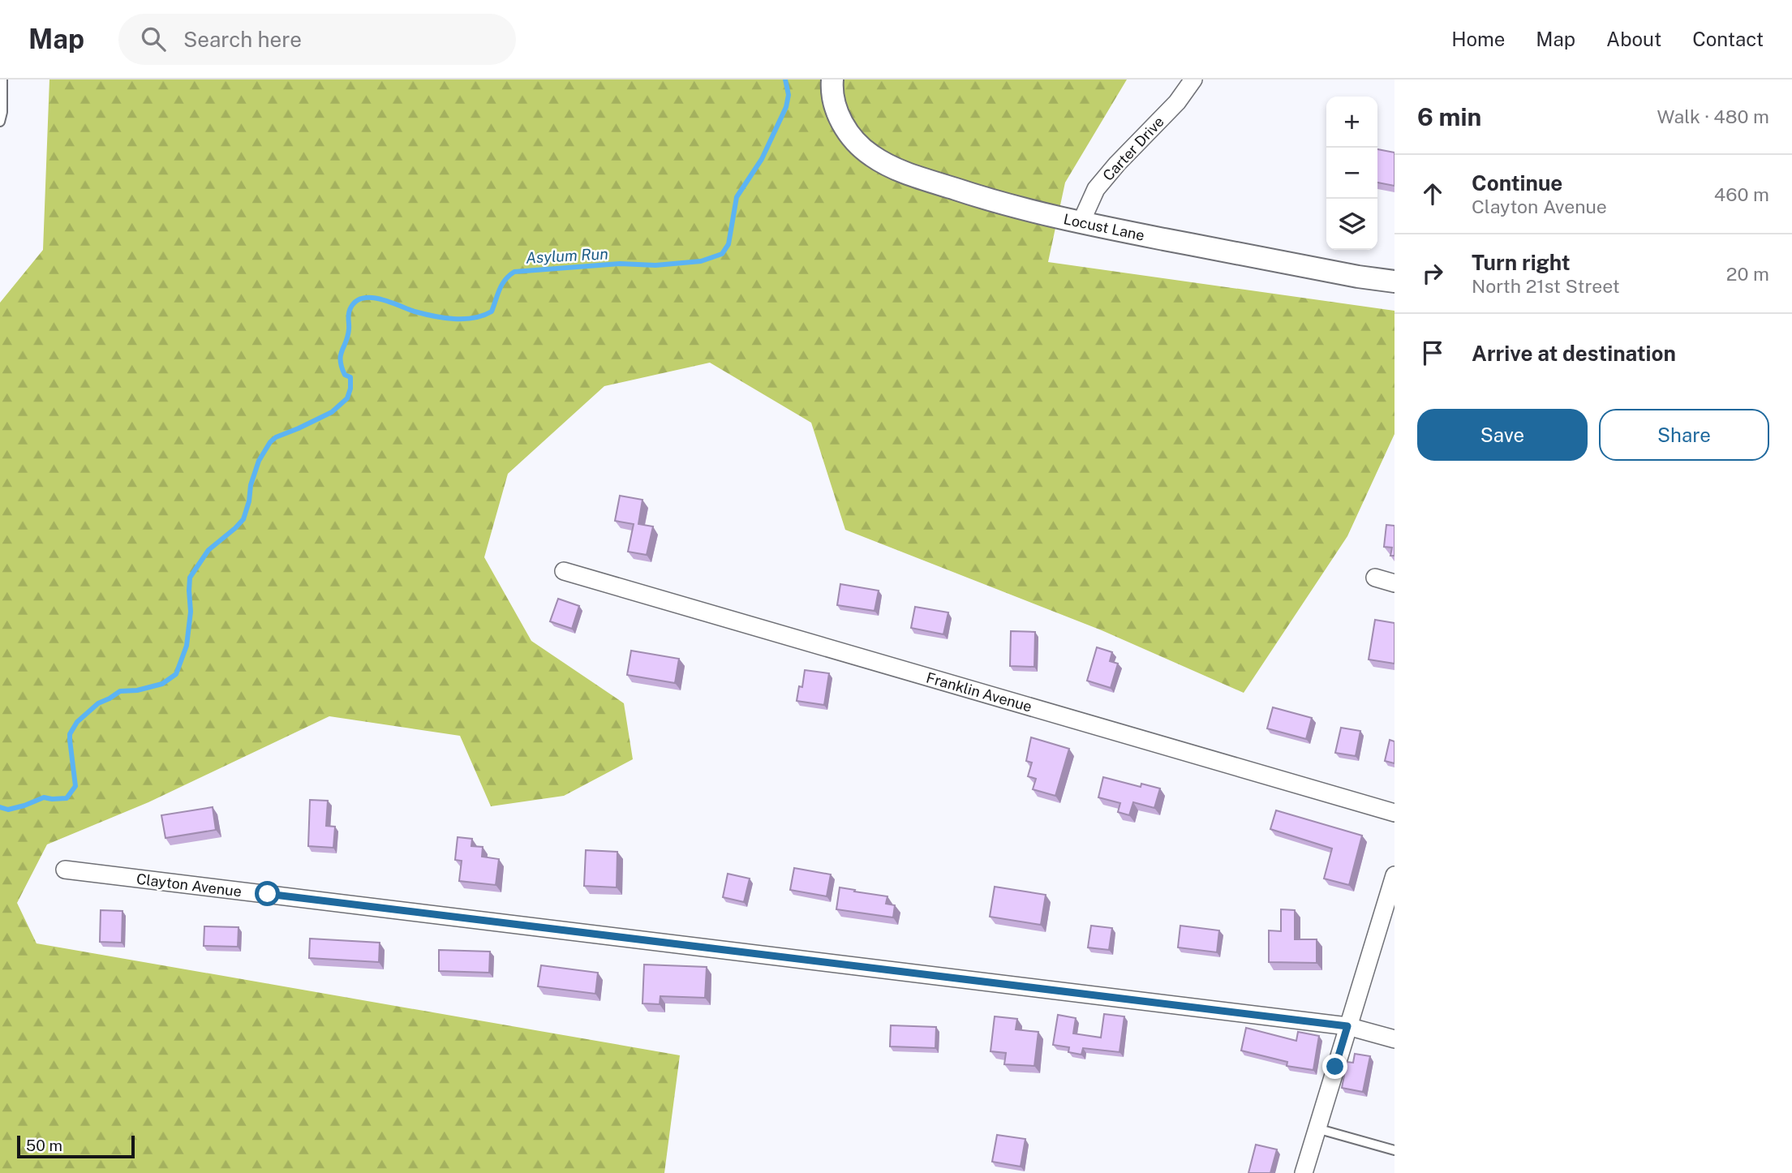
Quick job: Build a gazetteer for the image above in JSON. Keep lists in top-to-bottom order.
{
  "streets": {
    "street": [
      "Carter Drive",
      "Locust Lane",
      "Franklin Avenue",
      "Clayton Avenue"
    ]
  },
  "crossings": [
    ["Carter Drive", "Locust Lane"]
  ],
  "water": ["Asylum Run"],
  "scale_bar": "50 m",
  "page": {
    "header": "Map",
    "search": "Search here",
    "nav": [
      "Home",
      "Map",
      "About",
      "Contact"
    ],
    "heading": ["6 min", "Walk · 480 m"],
    "map_buttons": ["+", "−"],
    "list": [
      ["Continue", "Clayton Avenue", "460 m"],
      ["Turn right", "North 21st Street", "20 m"],
      "Arrive at destination"
    ],
    "buttons": ["Save", "Share"],
    "scale": "50 m"
  }
}
